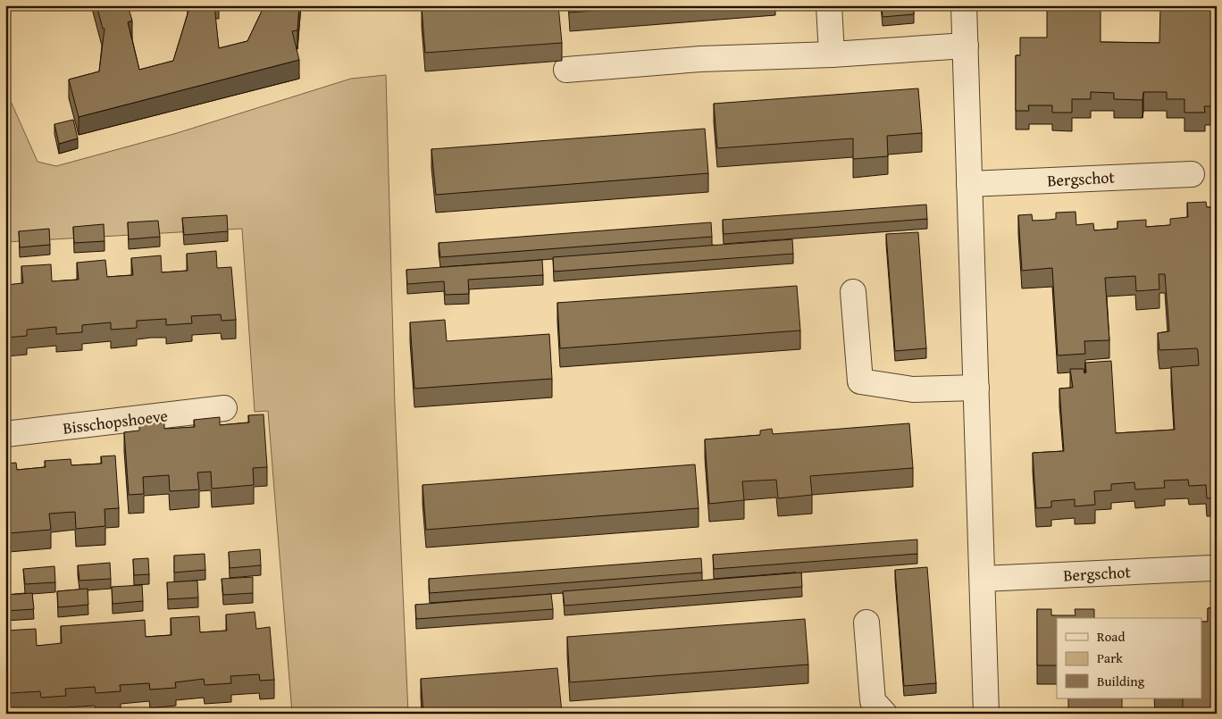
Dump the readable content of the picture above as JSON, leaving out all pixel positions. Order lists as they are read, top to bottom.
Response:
{
  "streets": {
    "street": ["Bergschot", "Bisschopshoeve"]
  },
  "legend": ["Road", "Park", "Building"]
}
